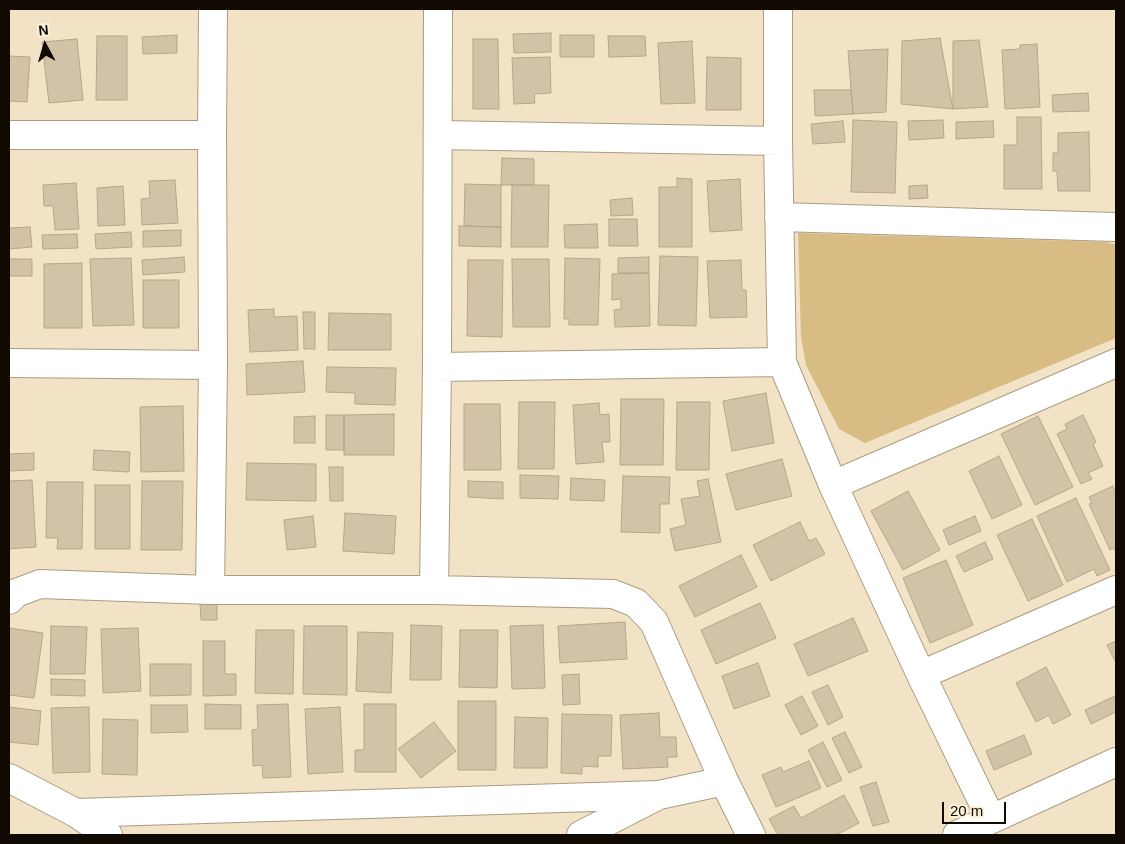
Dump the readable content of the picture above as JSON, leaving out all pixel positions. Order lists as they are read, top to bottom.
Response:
{
  "scale_bar": "20 m",
  "north": "top"
}
